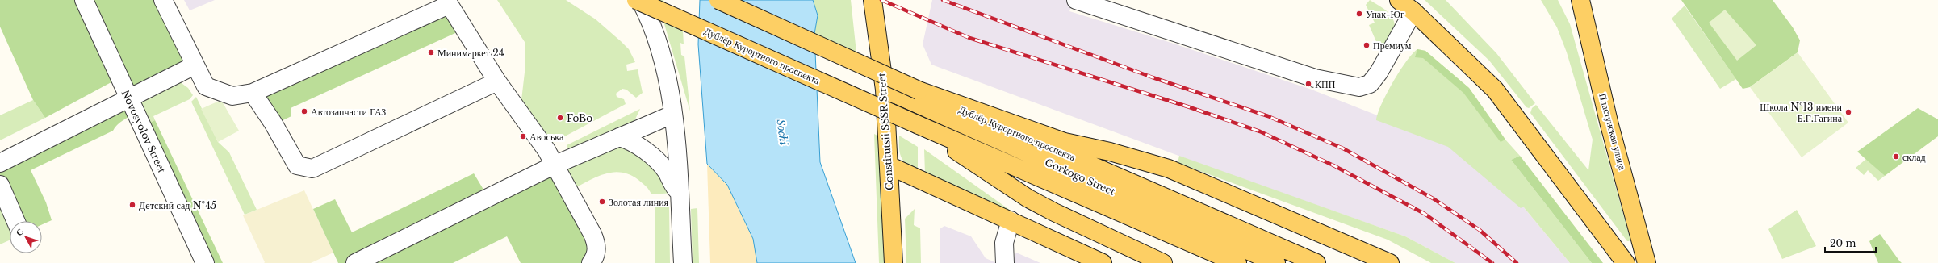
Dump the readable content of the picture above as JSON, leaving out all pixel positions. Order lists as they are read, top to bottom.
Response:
{
  "streets": {
    "main road": [
      "Дублёр Курортного проспекта",
      "Constitutsii SSSR Street",
      "Пластунская улица",
      "Gorkogo Street"
    ],
    "street": ["Novosyolov Street"]
  },
  "crossings": [
    ["Constitutsii SSSR Street", "Gorkogo Street"]
  ],
  "water": ["Sochi"],
  "places": [
    "Упак-Юг",
    "Премиум",
    "Минимаркет 24",
    "КПП",
    "Автозапчасти ГАЗ",
    "Школа №13 имени Б.Г.Гагина",
    "FoBo",
    "Авоська",
    "склад",
    "Золотая линия",
    "Детский сад №45"
  ],
  "scale_bar": "20 m",
  "north": "top left"
}
